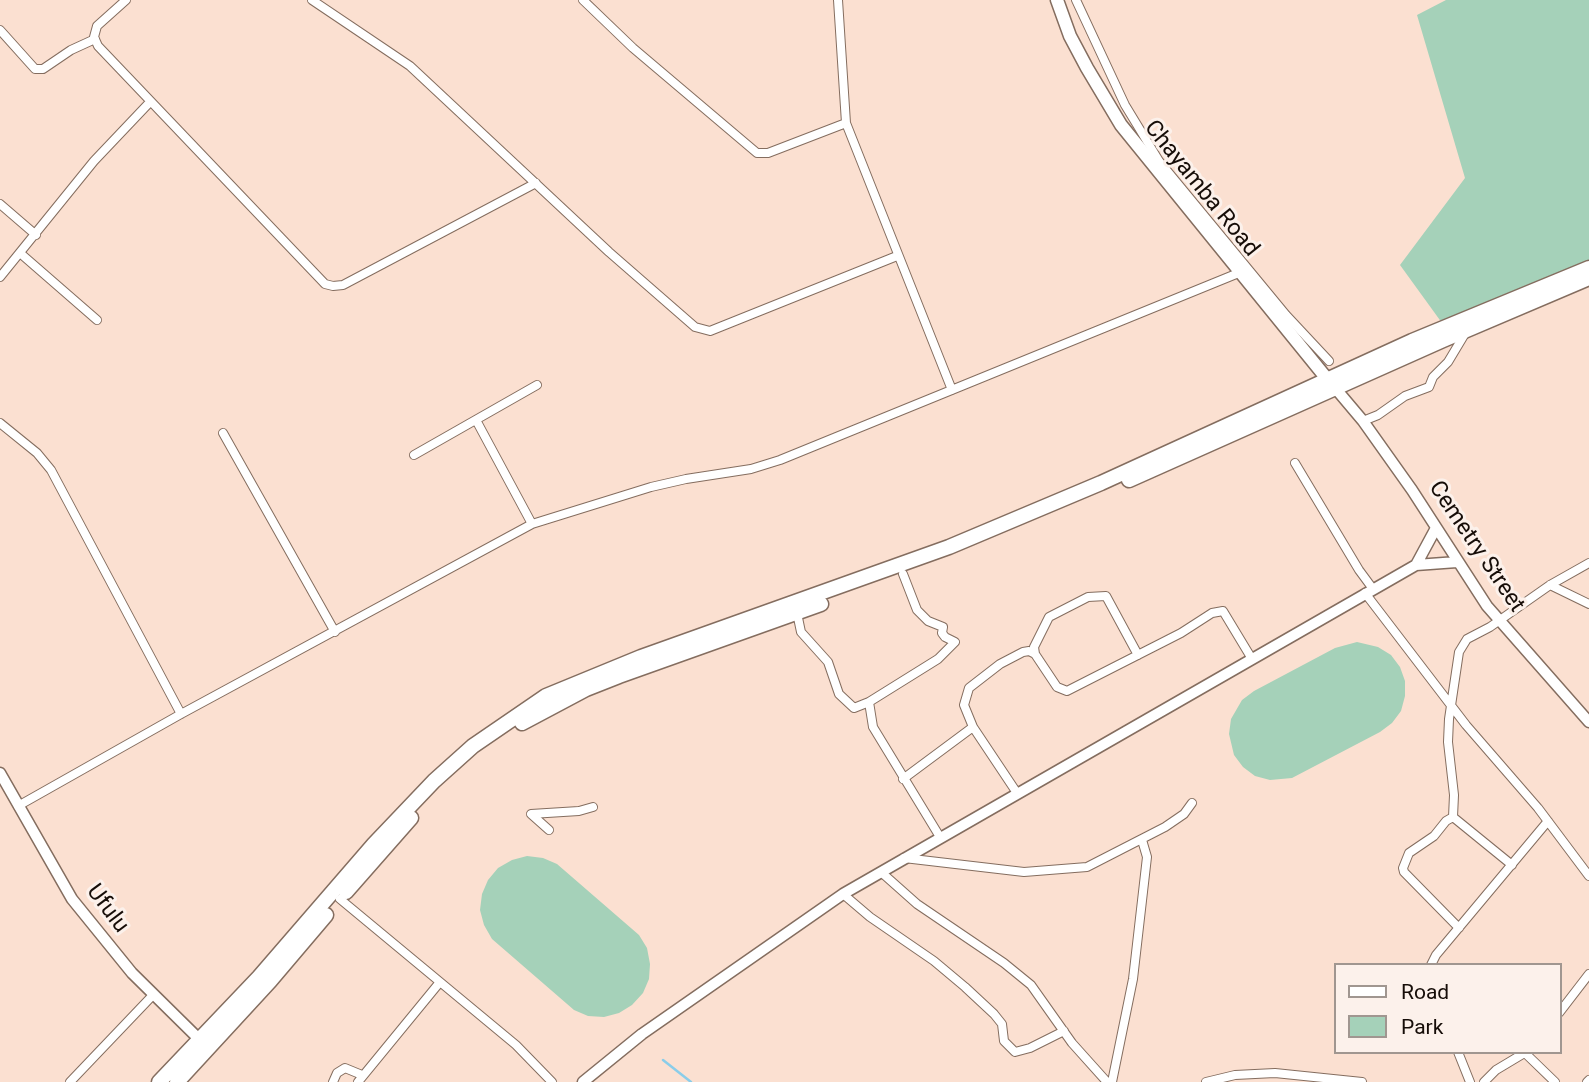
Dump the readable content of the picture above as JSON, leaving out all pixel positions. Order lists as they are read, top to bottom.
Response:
{
  "streets": {
    "main road": ["Chayamba Road"],
    "street": ["Cemetry Street", "Ufulu"]
  },
  "crossings": [
    ["Chayamba Road", "Cemetry Street"]
  ],
  "legend": ["Road", "Park"]
}
